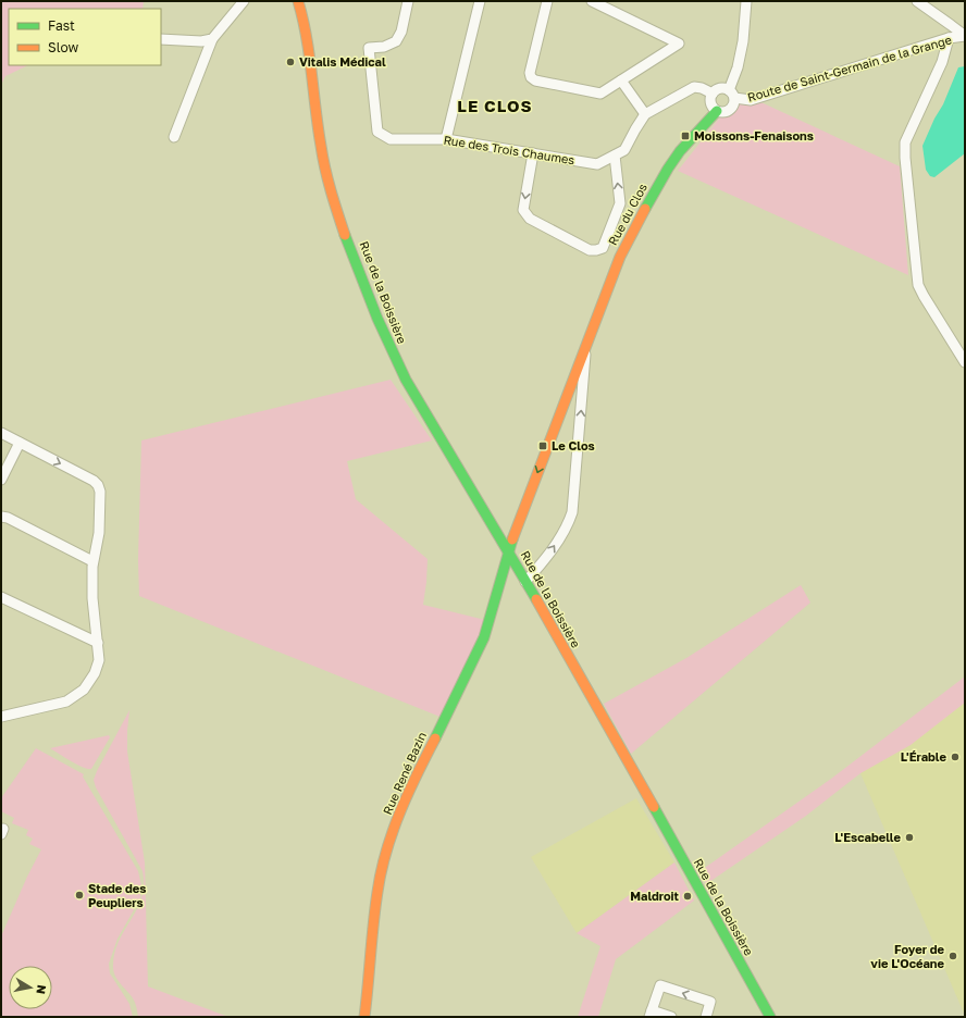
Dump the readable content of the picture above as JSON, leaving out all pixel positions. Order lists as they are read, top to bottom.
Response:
{
  "streets": {
    "main road": ["Rue du Clos", "Rue de la Boissière", "Rue René Bazin"],
    "street": ["Route de Saint-Germain de la Grange", "Rue des Trois Chaumes"]
  },
  "crossings": [
    ["Route de Saint-Germain de la Grange", "Rue du Clos"],
    ["Rue du Clos", "Rue de la Boissière"],
    ["Rue du Clos", "Rue René Bazin"],
    ["Rue de la Boissière", "Rue René Bazin"]
  ],
  "districts": ["LE CLOS"],
  "places": {
    "other": [
      "Vitalis Médical",
      "L'Érable",
      "L'Escabelle",
      "Stade des Peupliers",
      "Maldroit",
      "Foyer de vie L'Océane"
    ],
    "transit": ["Moissons-Fenaisons", "Le Clos"]
  },
  "legend": ["Fast", "Slow"],
  "north": "right"
}
